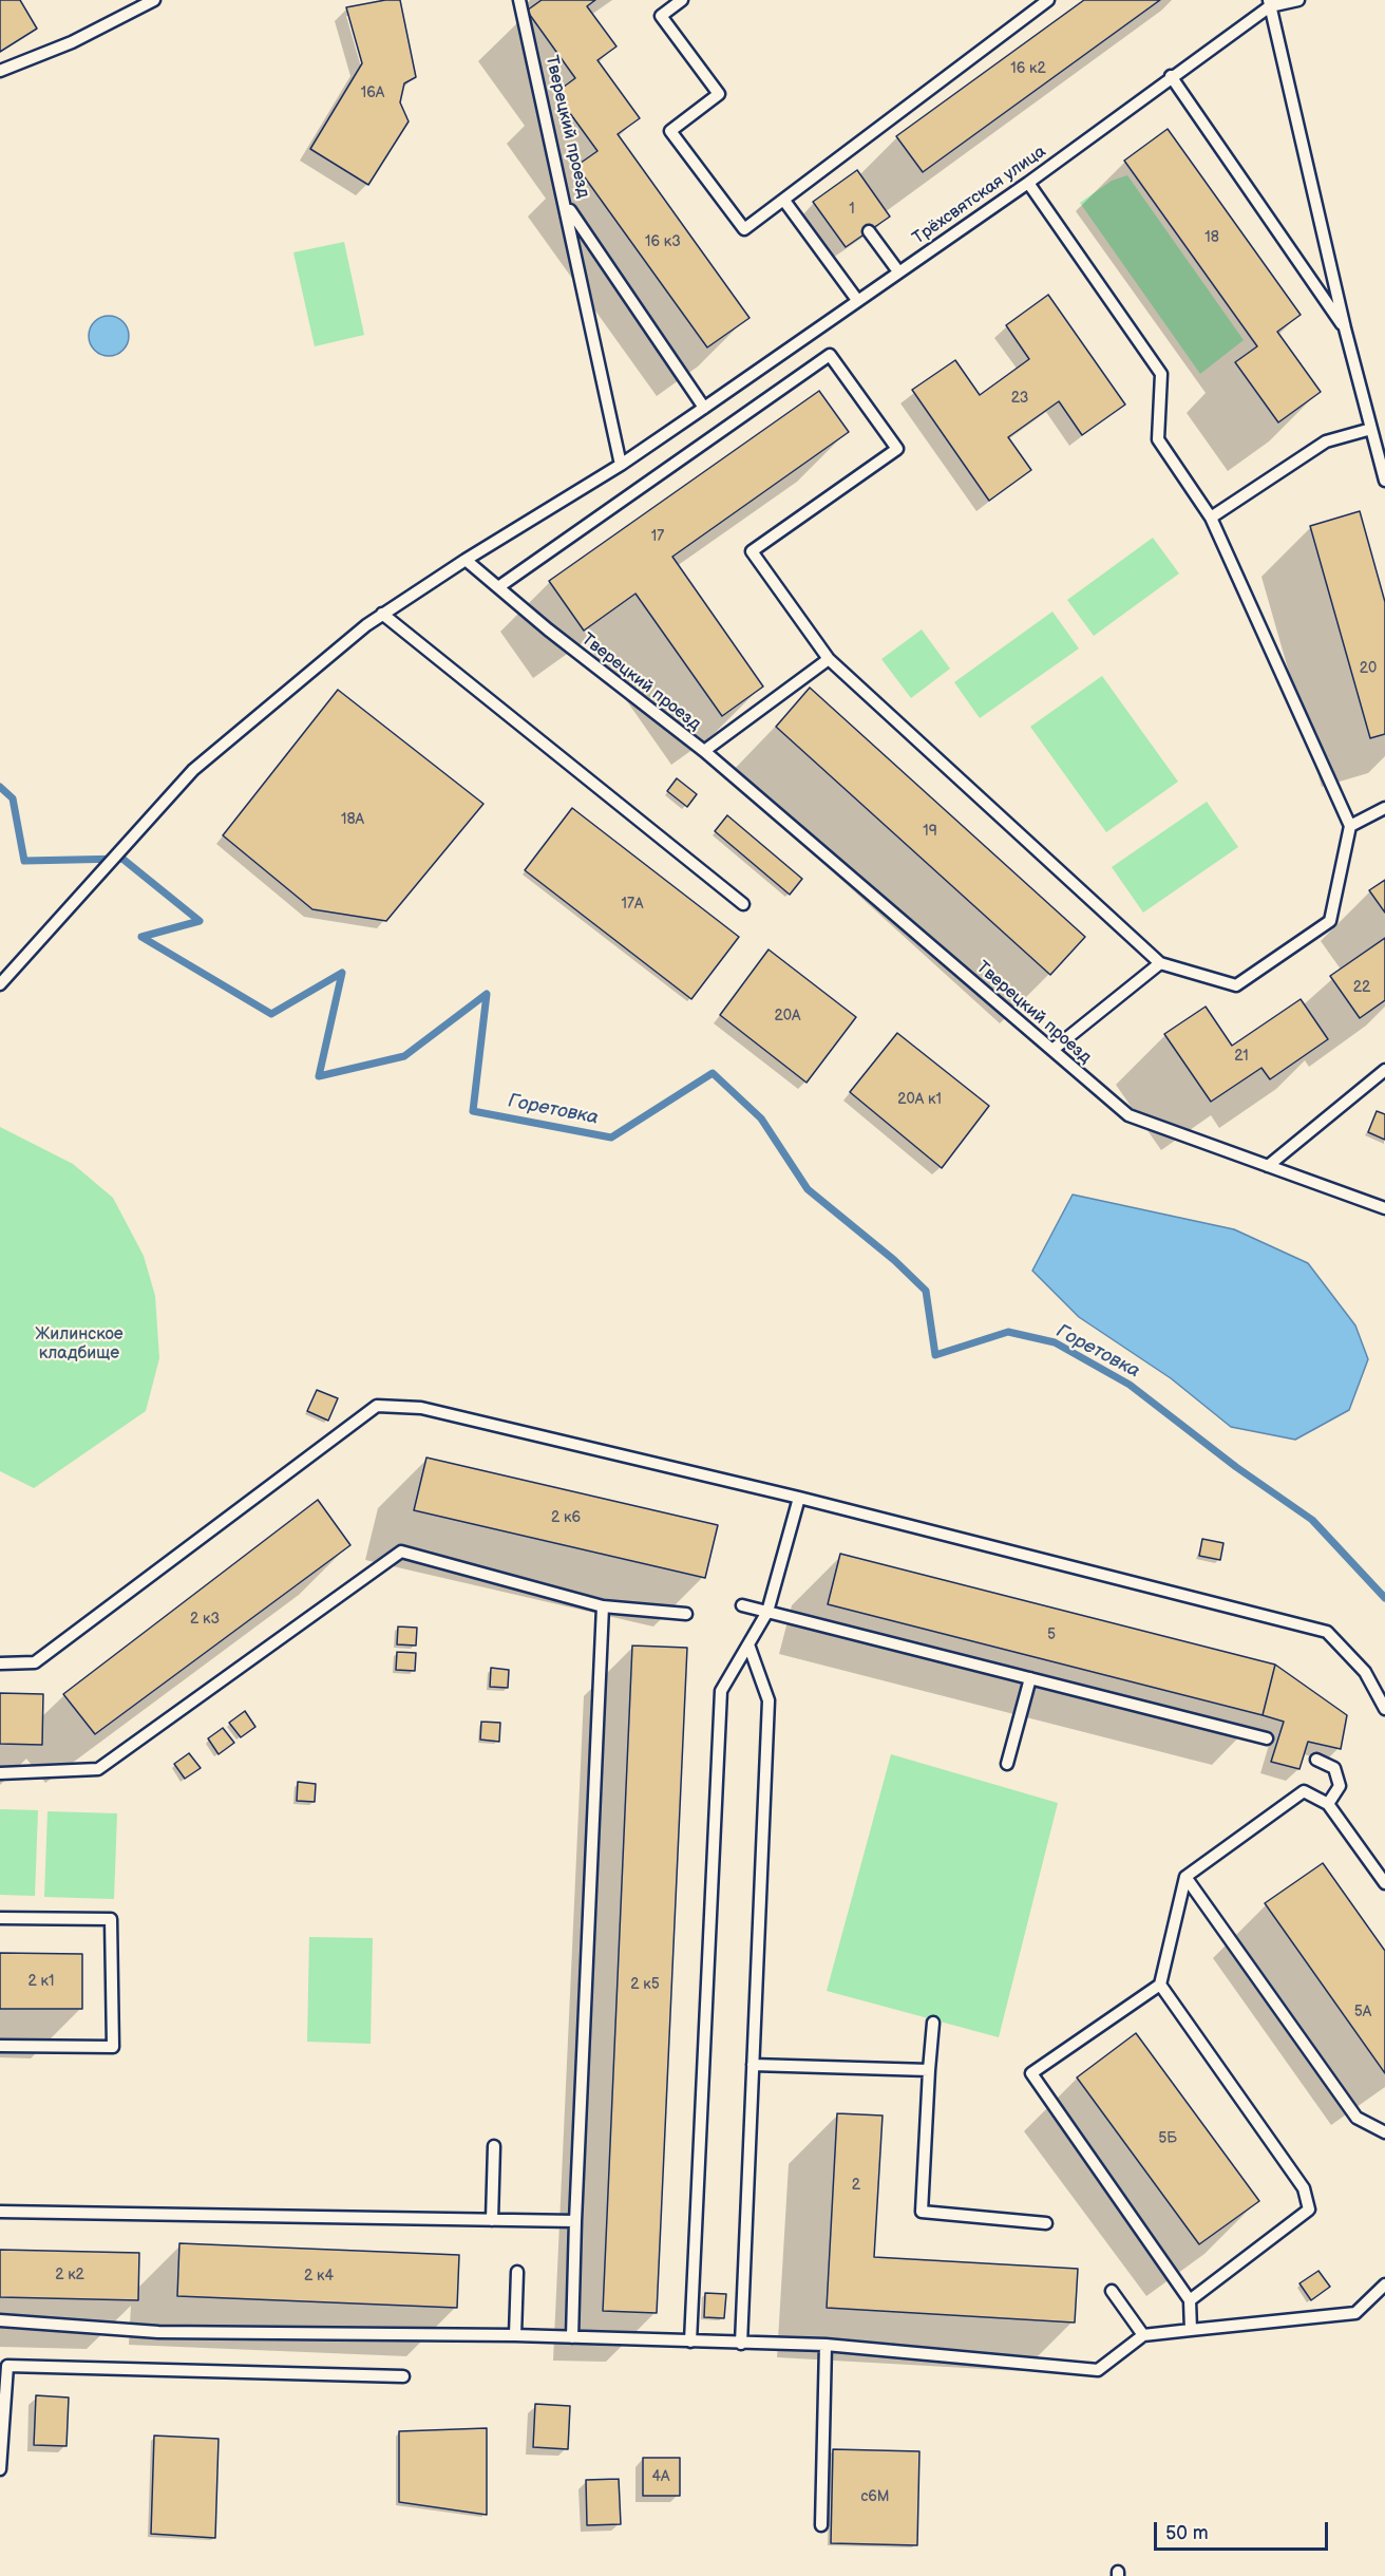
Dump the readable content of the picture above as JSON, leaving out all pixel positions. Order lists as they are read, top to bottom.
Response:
{
  "streets": {
    "lane": ["Тверецкий проезд", "Трёхсвятская улица"]
  },
  "crossings": [
    ["Тверецкий проезд", "Трёхсвятская улица"]
  ],
  "water": ["Горетовка"],
  "parks": ["Жилинское кладбище"],
  "house_numbers": [
    "16 к2",
    "16А",
    "1",
    "18",
    "16 к3",
    "23",
    "17",
    "20",
    "18А",
    "19",
    "17А",
    "22",
    "20А",
    "21",
    "20А к1",
    "2 к6",
    "2 к3",
    "5",
    "2 к1",
    "2 к5",
    "5А",
    "5Б",
    "2",
    "2 к2",
    "2 к4",
    "4А",
    "с6М"
  ],
  "scale_bar": "50 m"
}
